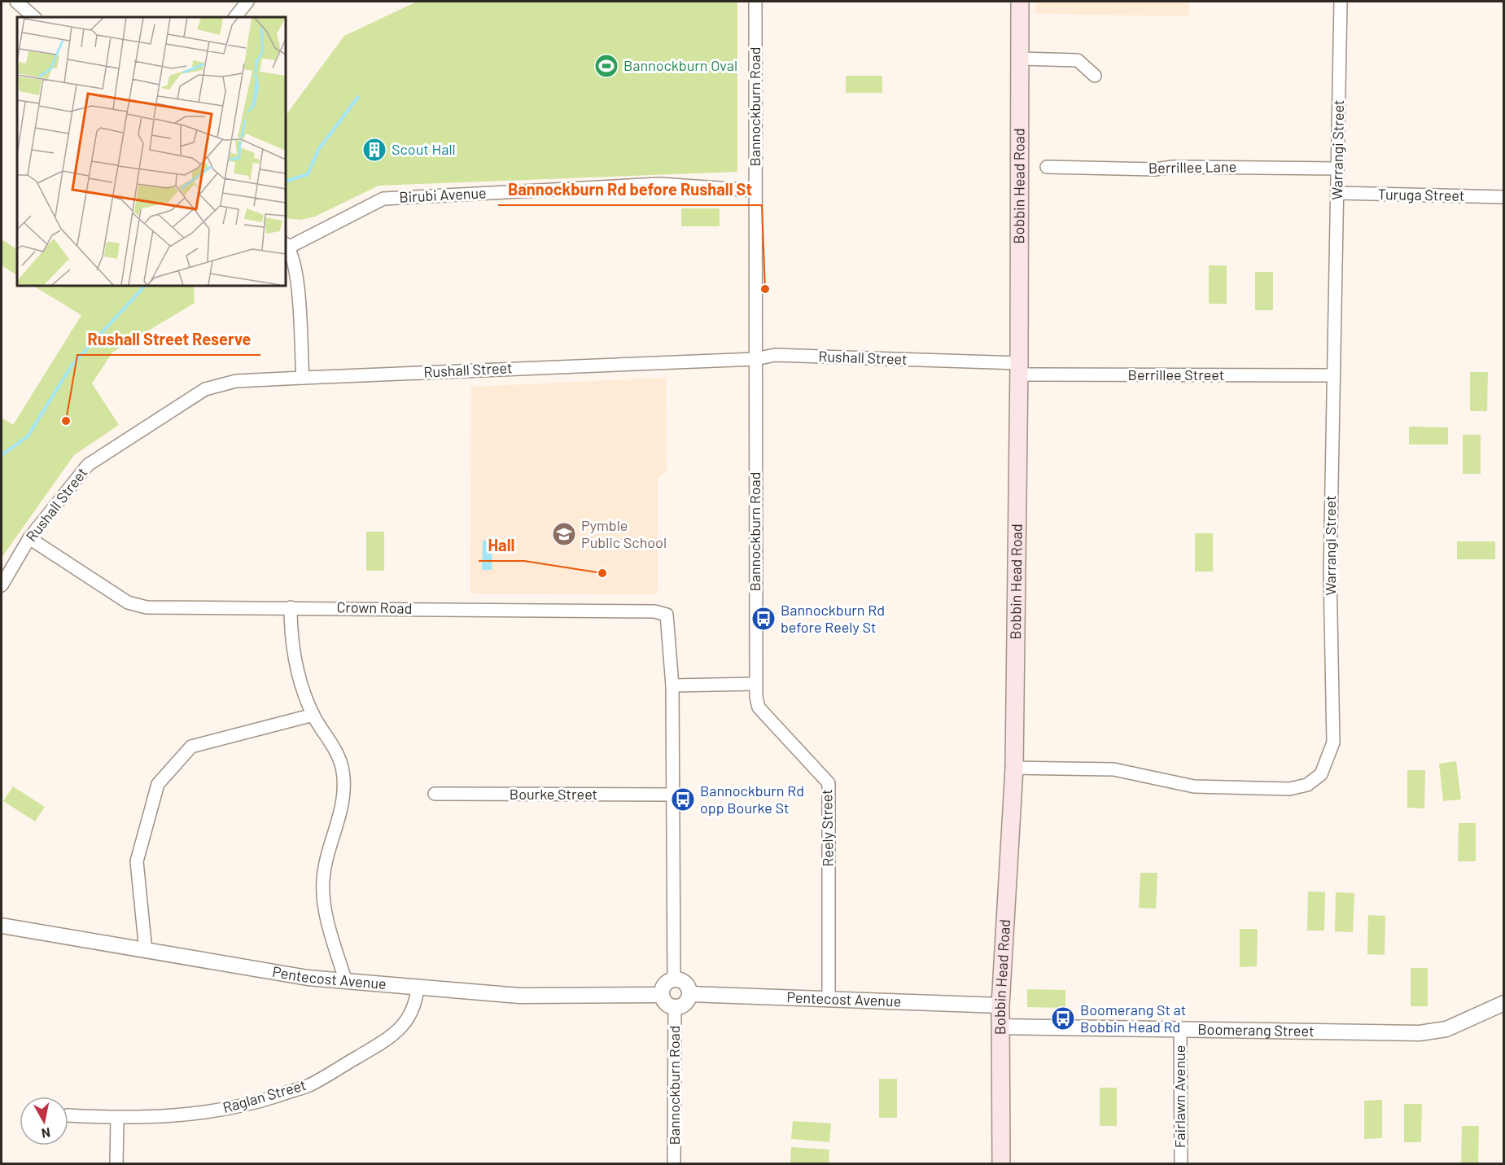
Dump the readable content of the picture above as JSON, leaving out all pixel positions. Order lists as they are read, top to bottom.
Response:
{
  "streets": {
    "main road": ["Bobbin Head Road"],
    "street": [
      "Bannockburn Road",
      "Warrangi Street",
      "Berrillee Lane",
      "Birubi Avenue",
      "Turuga Street",
      "Rushall Street",
      "Berrillee Street",
      "Crown Road",
      "Bourke Street",
      "Reely Street",
      "Pentecost Avenue",
      "Boomerang Street",
      "Raglan Street",
      "Fairlawn Avenue"
    ]
  },
  "crossings": [
    ["Bannockburn Road", "Birubi Avenue"],
    ["Bannockburn Road", "Rushall Street"],
    ["Bannockburn Road", "Reely Street"],
    ["Bannockburn Road", "Pentecost Avenue"],
    ["Warrangi Street", "Berrillee Lane"],
    ["Warrangi Street", "Bobbin Head Road"],
    ["Warrangi Street", "Turuga Street"],
    ["Warrangi Street", "Berrillee Street"],
    ["Bobbin Head Road", "Rushall Street"],
    ["Bobbin Head Road", "Berrillee Street"],
    ["Bobbin Head Road", "Pentecost Avenue"],
    ["Bobbin Head Road", "Boomerang Street"],
    ["Rushall Street", "Berrillee Street"],
    ["Rushall Street", "Crown Road"],
    ["Reely Street", "Pentecost Avenue"],
    ["Pentecost Avenue", "Raglan Street"],
    ["Boomerang Street", "Fairlawn Avenue"]
  ],
  "places": {
    "sports": ["Bannockburn Oval"],
    "building": ["Scout Hall"],
    "other": ["Bannockburn Rd before Rushall St", "Rushall Street Reserve", "Hall"],
    "school or university": ["Pymble Public School"],
    "bus stop": ["Bannockburn Rd before Reely St", "Bannockburn Rd opp Bourke St", "Boomerang St at Bobbin Head Rd"]
  },
  "north": "bottom"
}
